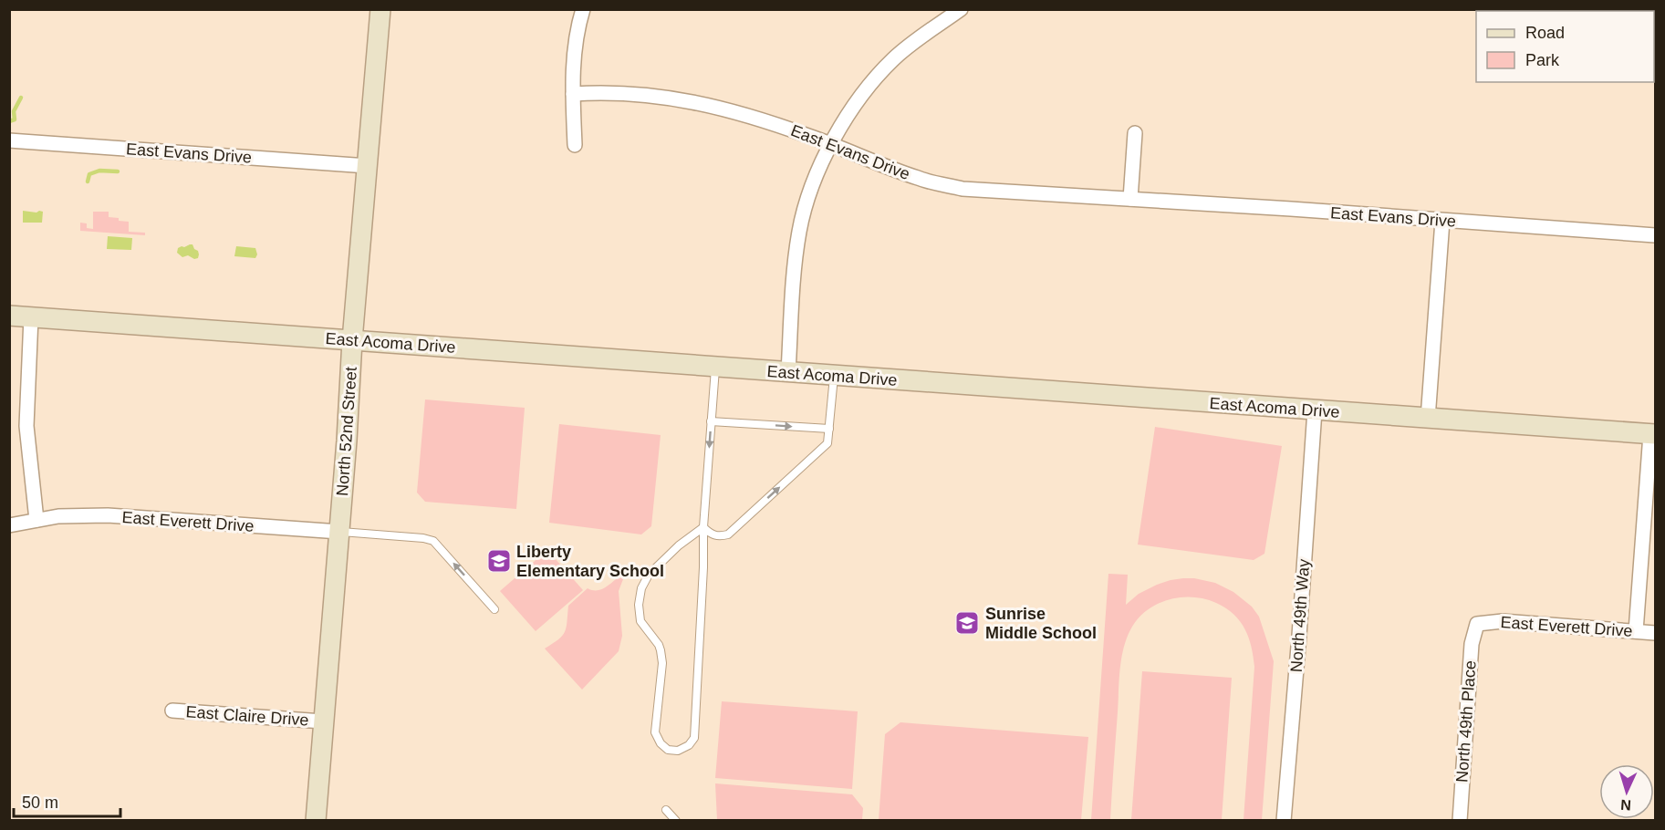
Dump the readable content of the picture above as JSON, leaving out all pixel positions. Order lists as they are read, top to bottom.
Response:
{
  "streets": {
    "street": [
      "East Evans Drive",
      "East Acoma Drive",
      "North 52nd Street",
      "East Everett Drive",
      "North 49th Way",
      "East Claire Drive",
      "North 49th Place"
    ]
  },
  "crossings": [
    ["East Evans Drive", "North 52nd Street"],
    ["East Acoma Drive", "North 52nd Street"],
    ["East Acoma Drive", "North 49th Way"],
    ["North 52nd Street", "East Everett Drive"],
    ["North 52nd Street", "East Claire Drive"],
    ["East Everett Drive", "North 49th Place"]
  ],
  "places": {
    "school or university": ["Liberty Elementary School", "Sunrise Middle School"]
  },
  "legend": ["Road", "Park"],
  "scale_bar": "50 m",
  "north": "bottom"
}
